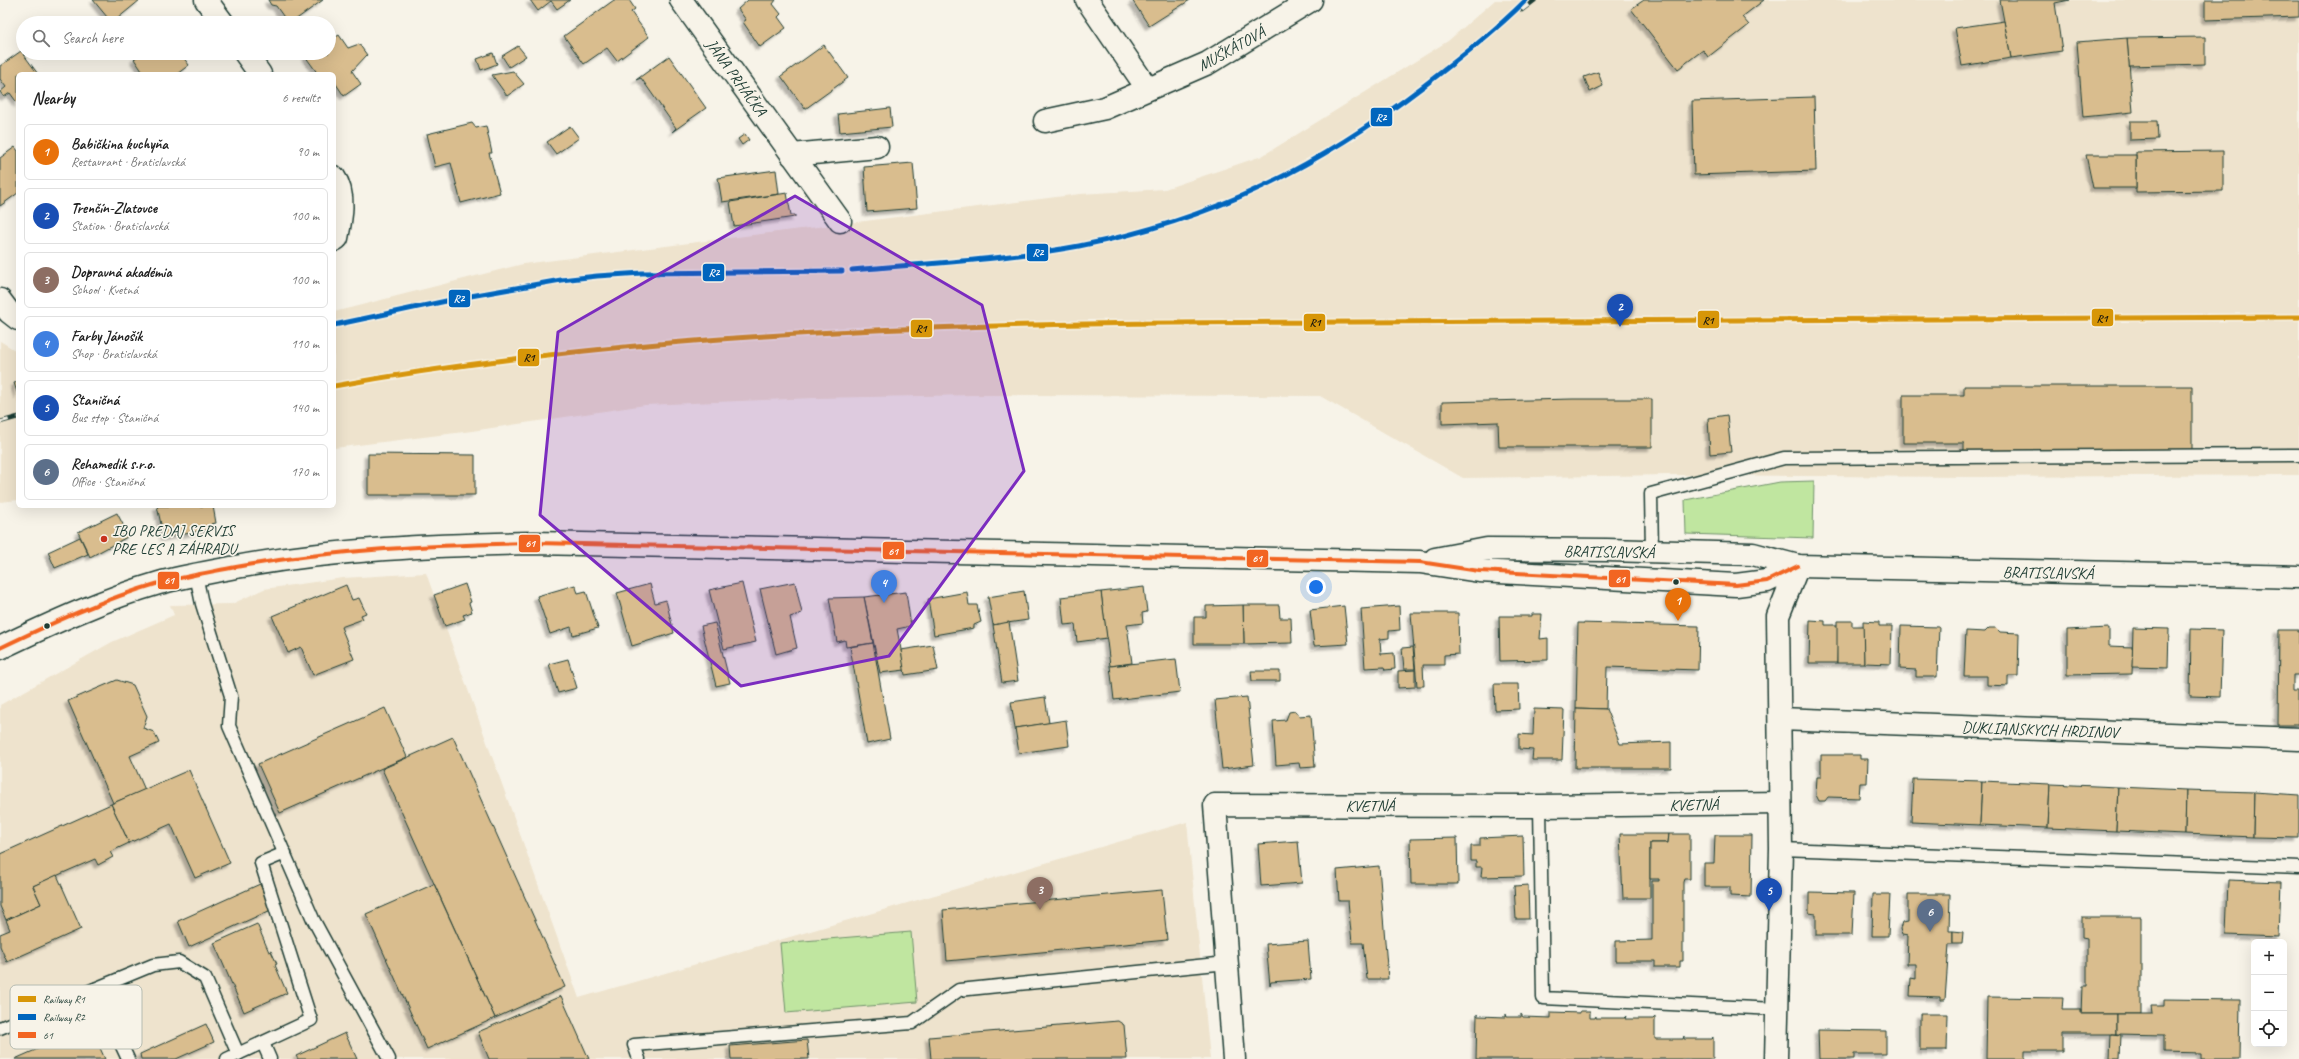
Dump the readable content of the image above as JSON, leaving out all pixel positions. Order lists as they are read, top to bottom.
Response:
{
  "streets": {
    "street": [
      "MUŠKÁTOVÁ",
      "JÁNA PRHÁČKA",
      "BRATISLAVSKÁ",
      "DUKLIANSKYCH HRDINOV",
      "KVETNÁ"
    ]
  },
  "places": ["IBO PREDAJ SERVIS PRE LES A ZÁHRADU"],
  "lines": ["rail line R2", "rail line R1", "transit line 61"],
  "legend": ["Railway R1", "Railway R2", "61"],
  "page": {
    "search": "Search here",
    "heading": ["Nearby", "6 results"],
    "list": [
      {
        "mark": "1",
        "name": "Babičkina kuchyňa",
        "note": "Restaurant · Bratislavská",
        "value": "90 m"
      },
      {
        "mark": "2",
        "name": "Trenčín-Zlatovce",
        "note": "Station · Bratislavská",
        "value": "100 m"
      },
      {
        "mark": "3",
        "name": "Dopravná akadémia",
        "note": "School · Kvetná",
        "value": "100 m"
      },
      {
        "mark": "4",
        "name": "Farby Jánošík",
        "note": "Shop · Bratislavská",
        "value": "110 m"
      },
      {
        "mark": "5",
        "name": "Staničná",
        "note": "Bus stop · Staničná",
        "value": "140 m"
      },
      {
        "mark": "6",
        "name": "Rehamedik s.r.o.",
        "note": "Office · Staničná",
        "value": "170 m"
      }
    ],
    "pins": [
      "2",
      "4",
      "1",
      "3",
      "5",
      "6"
    ],
    "map_buttons": ["+", "−"]
  }
}
